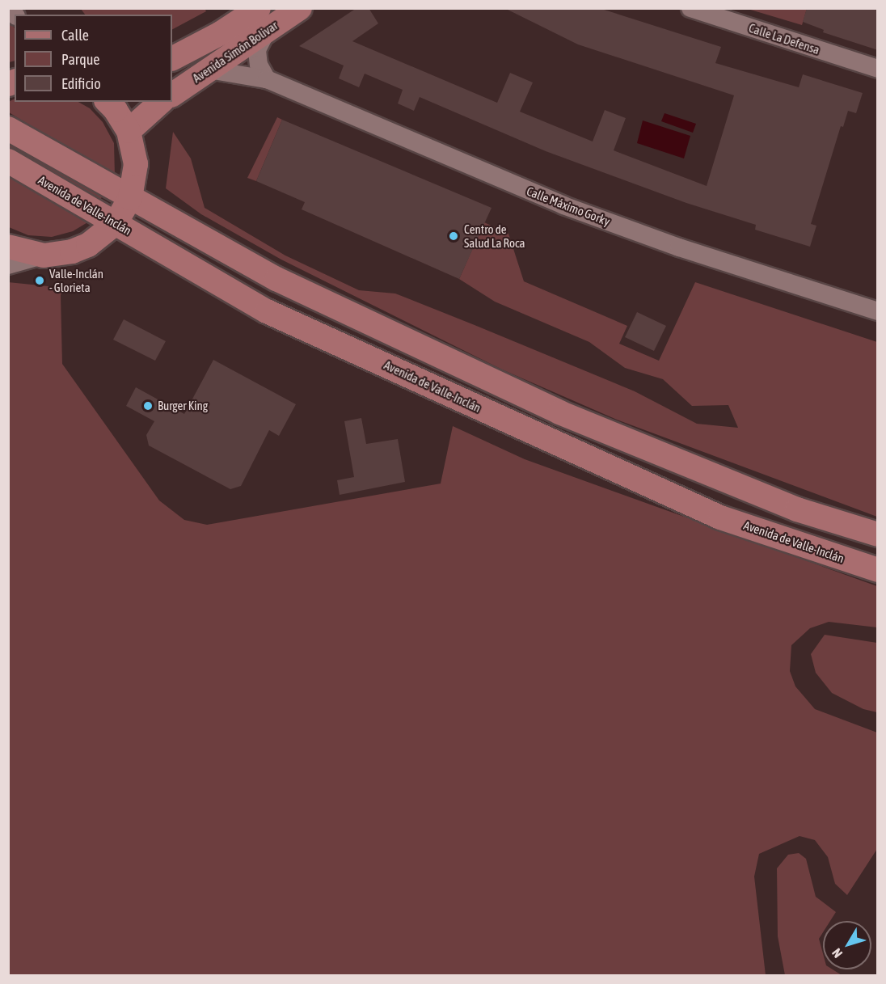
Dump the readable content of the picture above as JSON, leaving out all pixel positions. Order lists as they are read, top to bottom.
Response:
{
  "streets": {
    "main road": ["Avenida Simón Bolivar", "Avenida de Valle-Inclán"],
    "street": ["Calle La Defensa", "Calle Máximo Gorky"]
  },
  "crossings": [
    ["Avenida Simón Bolivar", "Calle Máximo Gorky"]
  ],
  "places": ["Centro de Salud La Roca", "Valle-Inclán - Glorieta", "Burger King"],
  "legend": ["Calle", "Parque", "Edificio"],
  "north": "bottom left"
}
